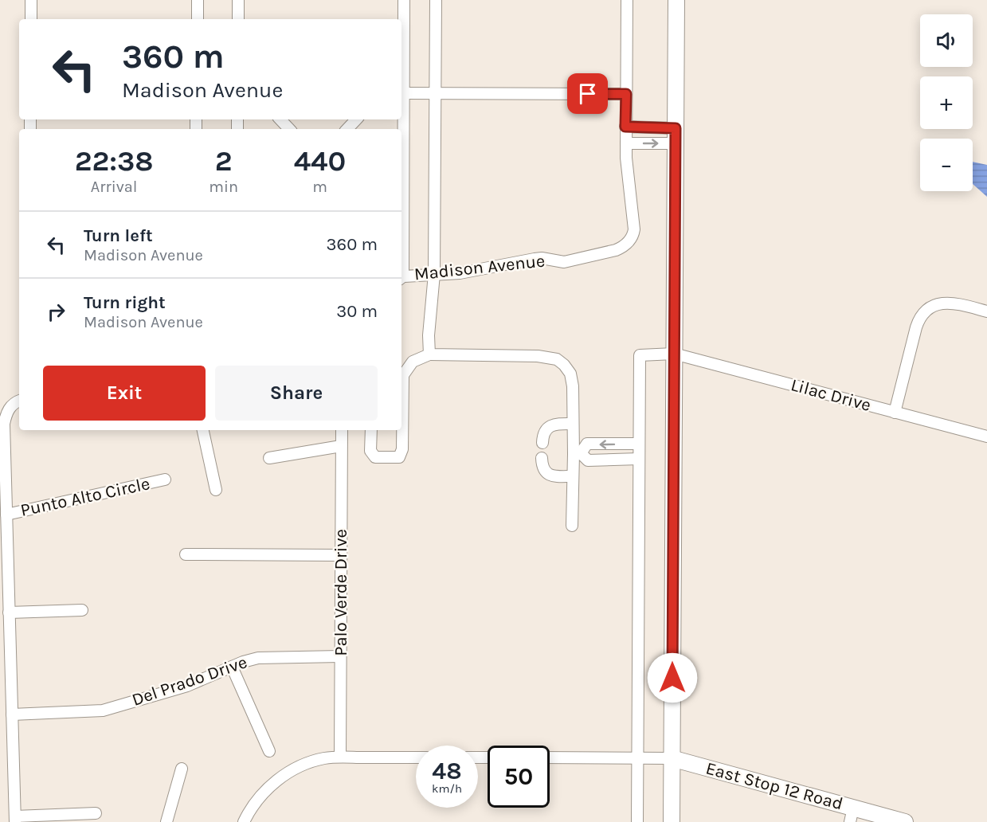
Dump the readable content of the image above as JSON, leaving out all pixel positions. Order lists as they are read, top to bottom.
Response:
{
  "streets": {
    "main road": ["East Stop 12 Road"],
    "street": [
      "Madison Avenue",
      "Lilac Drive",
      "Punto Alto Circle",
      "Palo Verde Drive",
      "Del Prado Drive"
    ]
  },
  "crossings": [
    ["Palo Verde Drive", "Del Prado Drive"]
  ],
  "page": {
    "map_buttons": ["+", "−"],
    "turn": ["360 m", "Madison Avenue"],
    "eta": [
      "22:38",
      "Arrival",
      "2",
      "min",
      "440",
      "m"
    ],
    "list": [
      {
        "name": "Turn left",
        "note": "Madison Avenue",
        "value": "360 m"
      },
      {
        "name": "Turn right",
        "note": "Madison Avenue",
        "value": "30 m"
      }
    ],
    "buttons": ["Exit", "Share"],
    "speed": "48 km/h",
    "limit": "50"
  }
}
